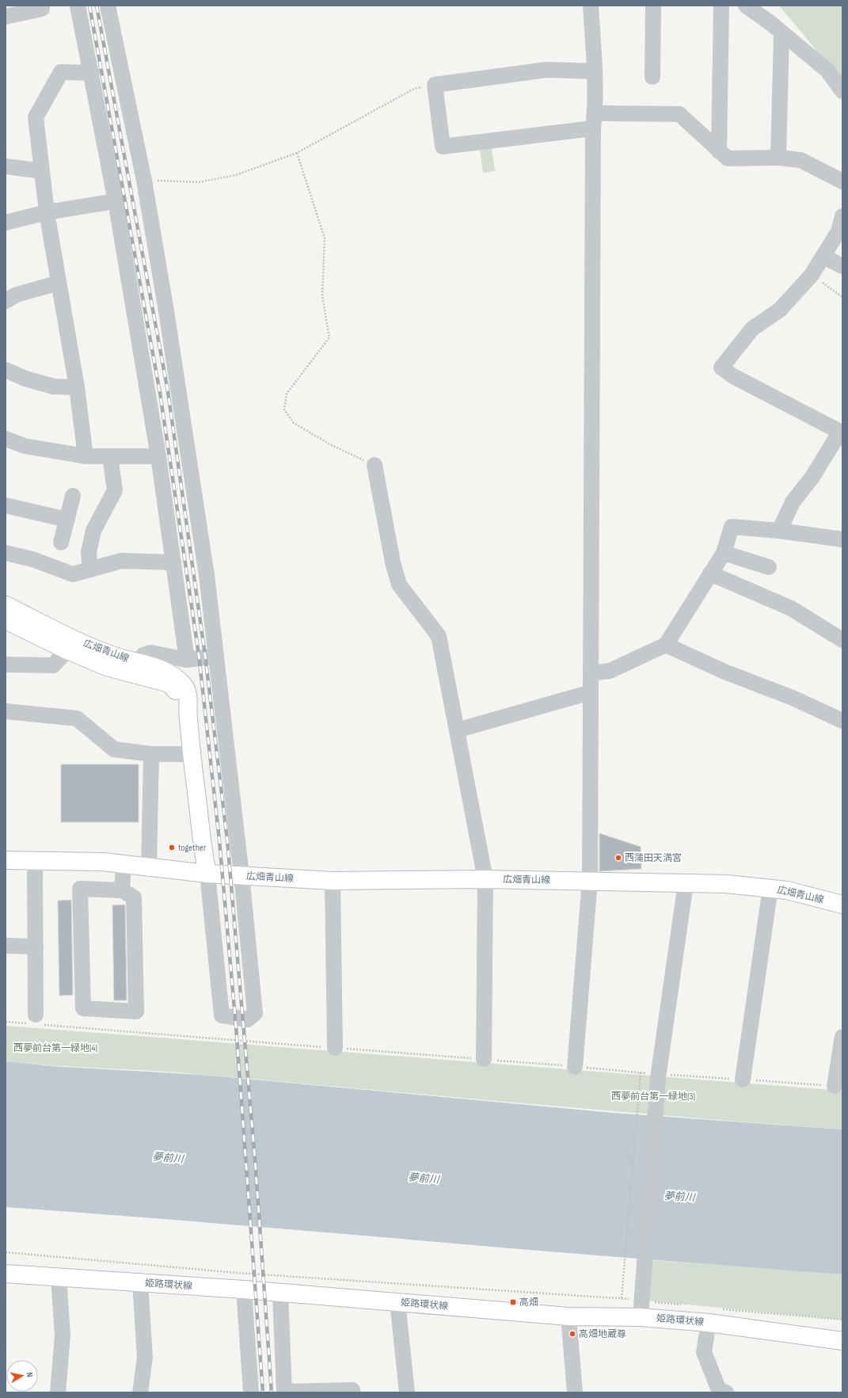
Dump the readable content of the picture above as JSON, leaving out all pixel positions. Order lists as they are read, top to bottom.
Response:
{
  "streets": {
    "main road": ["広畑青山線", "姫路環状線"]
  },
  "water": ["夢前川"],
  "parks": ["西夢前台第一緑地(4)", "西夢前台第一緑地(3)"],
  "places": {
    "other": ["together", "西蒲田天満宮", "高畑地蔵尊"],
    "transit": ["高畑"]
  },
  "north": "right"
}
